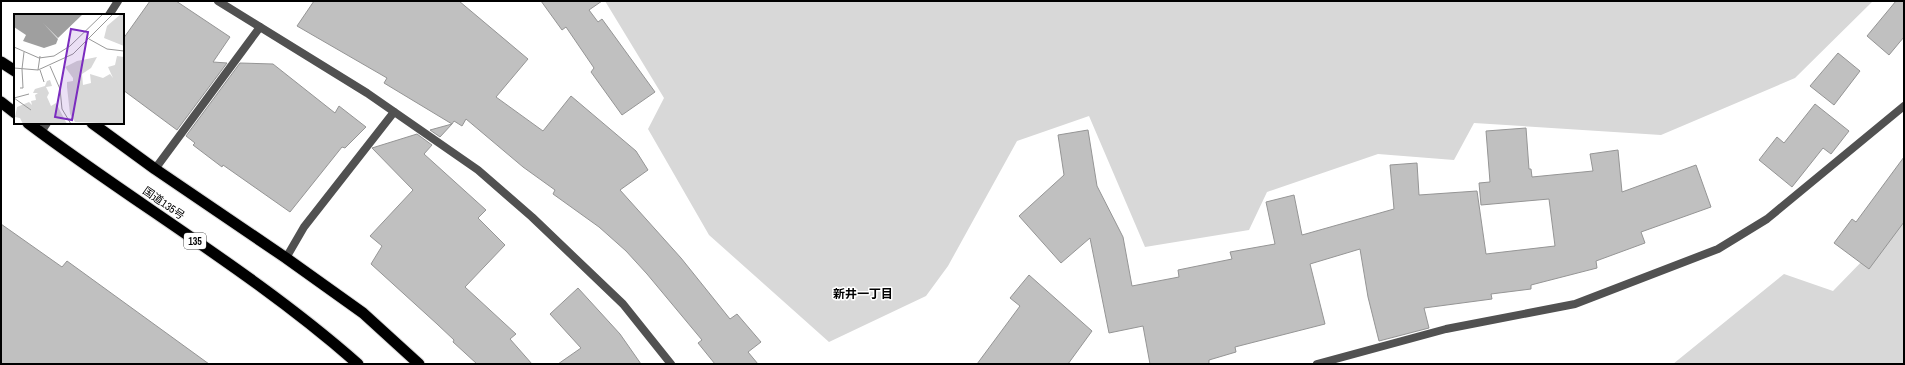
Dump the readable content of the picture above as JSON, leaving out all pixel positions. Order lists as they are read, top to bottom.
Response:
{
  "streets": {
    "highway": ["国道135号", "135"]
  },
  "districts": ["新井一丁目"]
}
